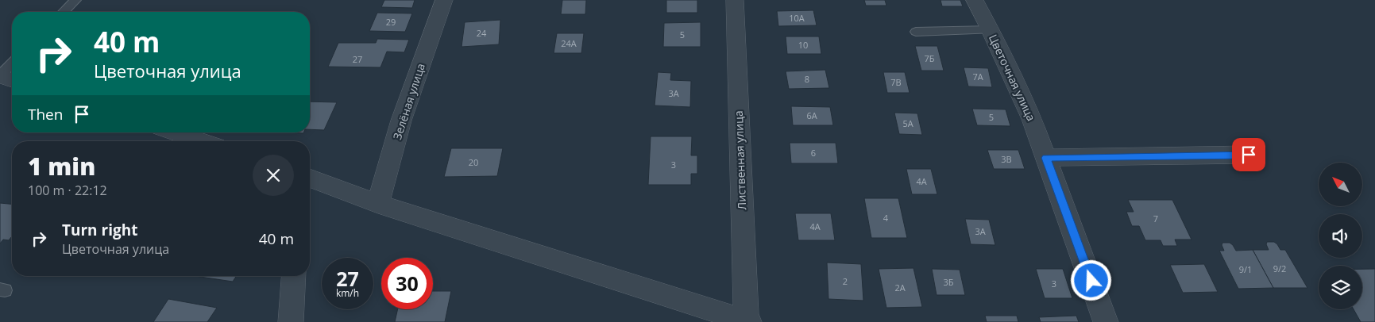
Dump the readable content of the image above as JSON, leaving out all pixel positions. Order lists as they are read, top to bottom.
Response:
{
  "streets": {
    "street": ["Цветочная улица", "Зелёная улица", "Лиственная улица"]
  },
  "house_numbers": [
    "10А",
    "29",
    "24",
    "5",
    "24А",
    "10",
    "7Б",
    "27",
    "7А",
    "8",
    "7В",
    "3А",
    "6А",
    "5",
    "5А",
    "6",
    "3В",
    "20",
    "3",
    "4А",
    "4",
    "7",
    "4А",
    "3А",
    "9/2",
    "9/1",
    "2",
    "3Б",
    "3",
    "2А"
  ],
  "north": "top left",
  "page": {
    "turn": ["40 m", "Цветочная улица"],
    "then": "Then",
    "heading": ["1 min", "100 m · 22:12"],
    "list": [
      {
        "name": "Turn right",
        "note": "Цветочная улица",
        "value": "40 m"
      }
    ],
    "speed": "27 km/h",
    "limit": "30"
  }
}
